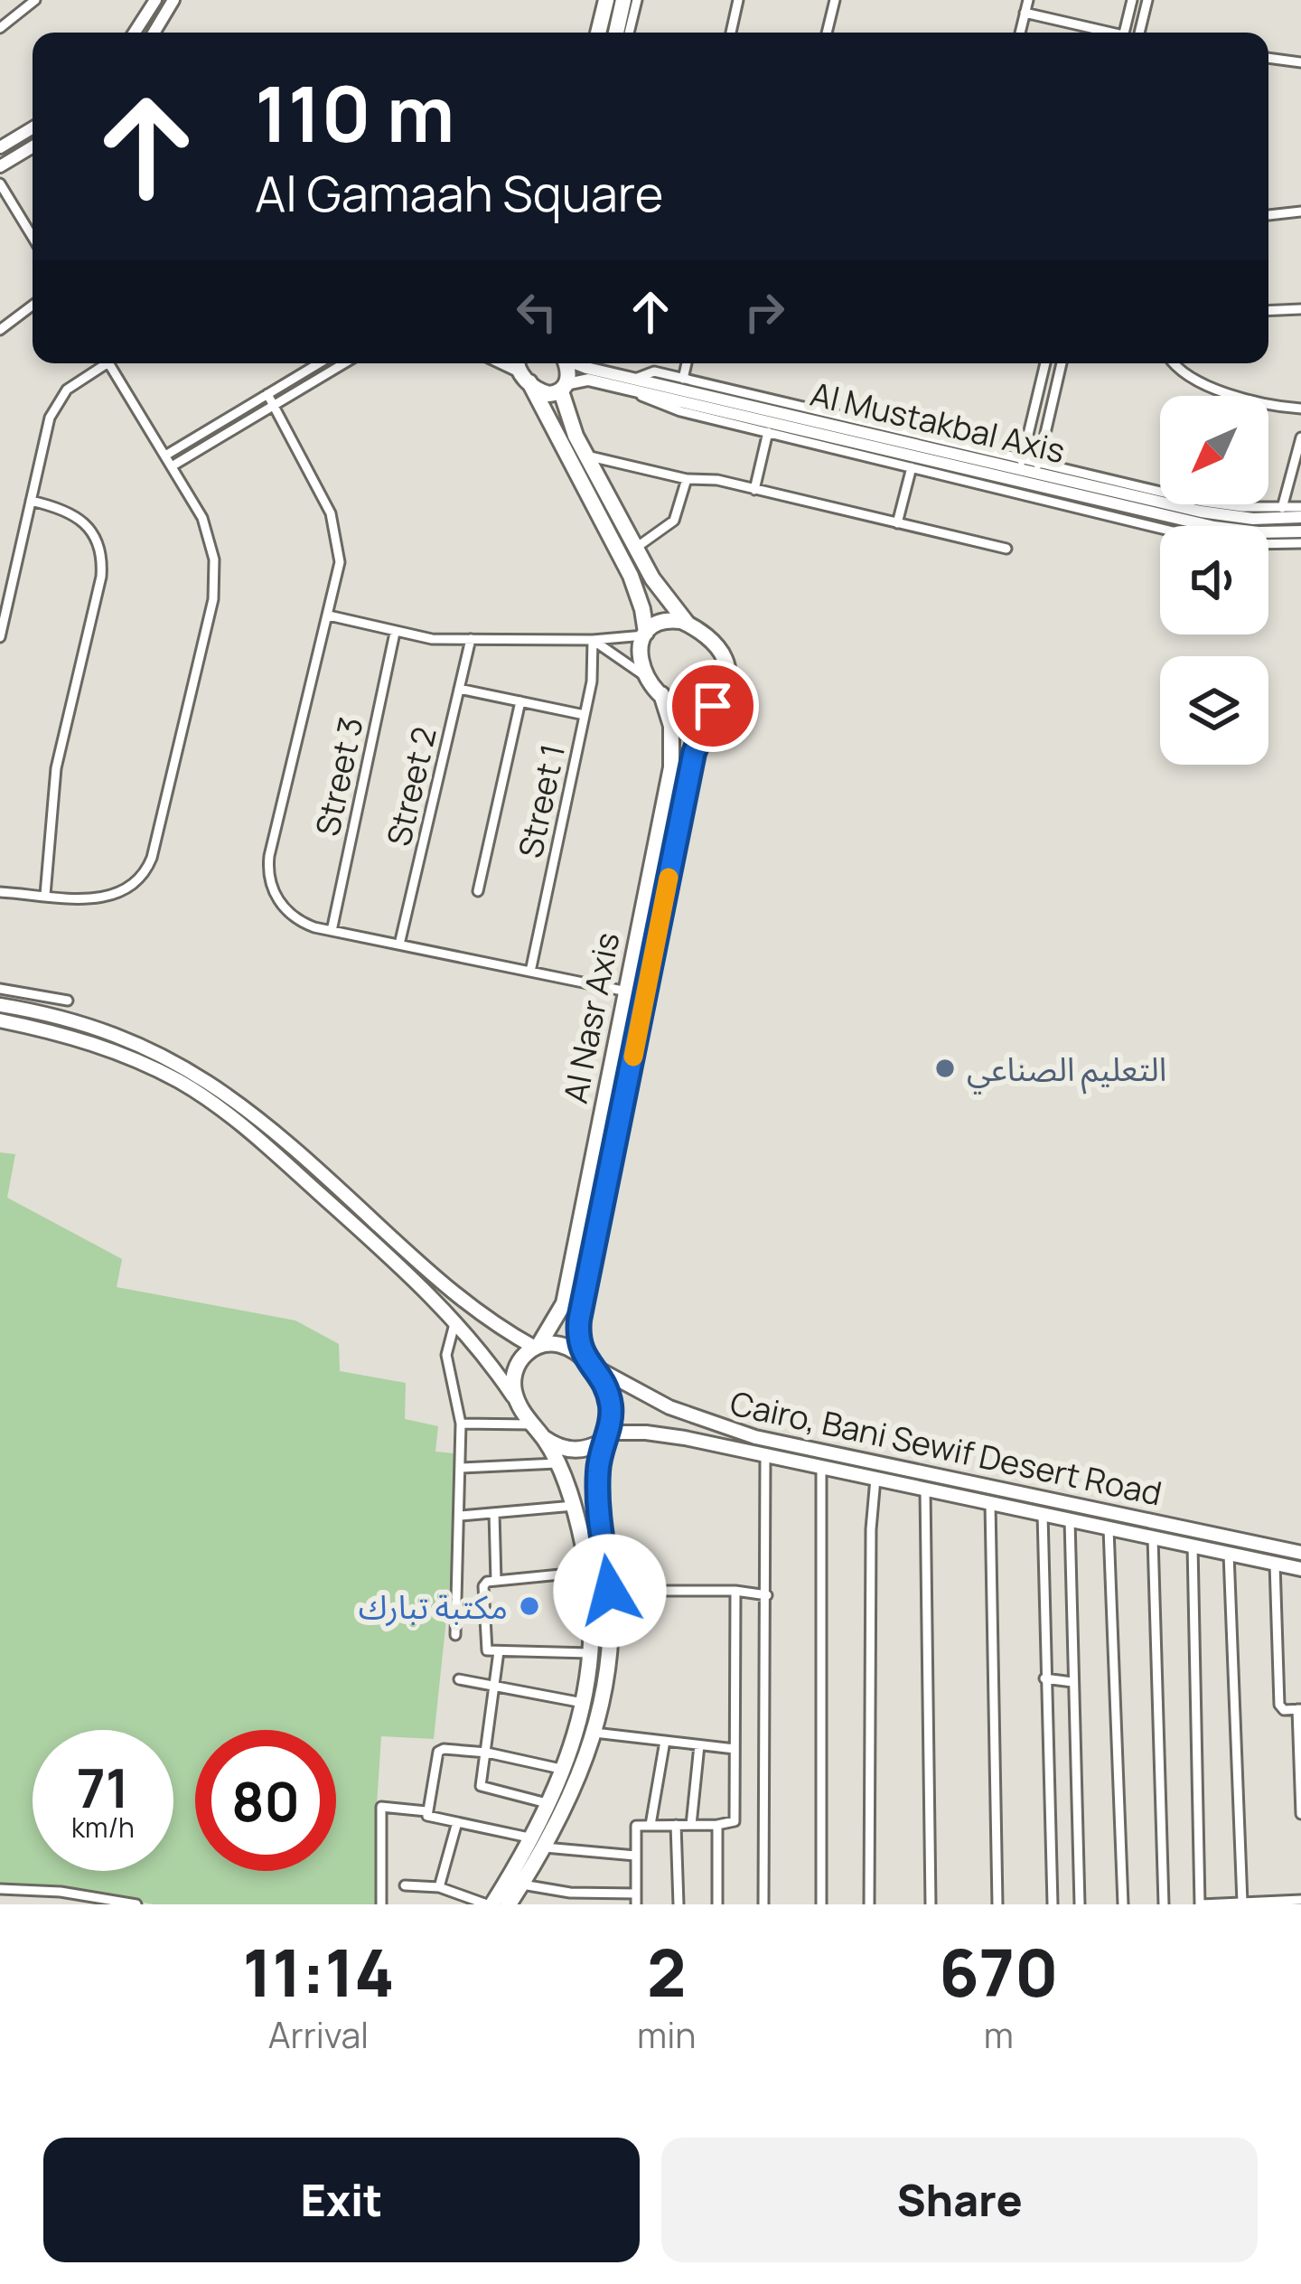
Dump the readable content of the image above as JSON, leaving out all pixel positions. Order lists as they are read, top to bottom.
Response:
{
  "streets": {
    "highway": ["Al Nasr Axis"],
    "main road": ["Cairo, Bani Sewif Desert Road"],
    "street": [
      "Al Mustakbal Axis",
      "Street 3",
      "Street 2",
      "Street 1"
    ]
  },
  "crossings": [
    ["Al Nasr Axis", "Cairo, Bani Sewif Desert Road"]
  ],
  "places": ["التعليم الصناعي", "مكتبة تبارك"],
  "north": "bottom left",
  "page": {
    "turn": ["110 m", "Al Gamaah Square"],
    "speed": "71 km/h",
    "limit": "80",
    "eta": [
      "11:14",
      "Arrival",
      "2",
      "min",
      "670",
      "m"
    ],
    "buttons": ["Exit", "Share"]
  }
}
